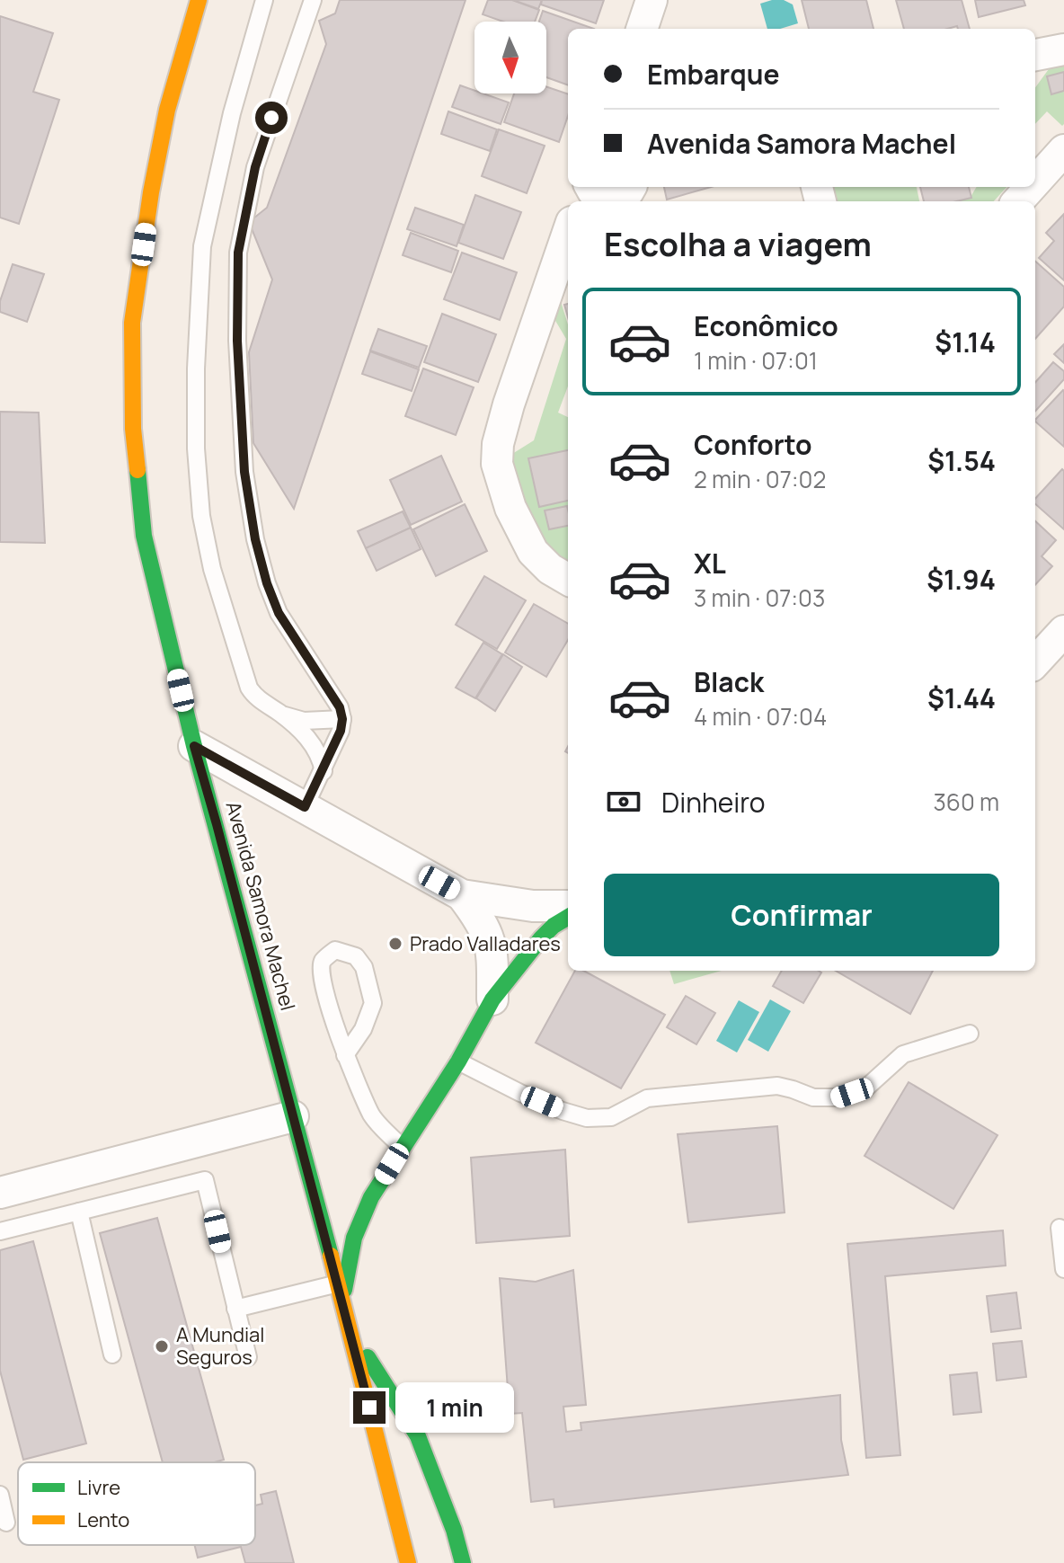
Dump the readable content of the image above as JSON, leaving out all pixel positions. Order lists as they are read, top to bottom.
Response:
{
  "streets": {
    "main road": ["Avenida Samora Machel"]
  },
  "places": ["Prado Valladares", "A Mundial Seguros"],
  "legend": ["Livre", "Lento"],
  "north": "bottom",
  "page": {
    "banner": ["Embarque", "Avenida Samora Machel"],
    "heading": "Escolha a viagem",
    "list": [
      {
        "name": "Econômico",
        "note": "1 min · 07:01",
        "value": "$1.14"
      },
      {
        "name": "Conforto",
        "note": "2 min · 07:02",
        "value": "$1.54"
      },
      {
        "name": "XL",
        "note": "3 min · 07:03",
        "value": "$1.94"
      },
      {
        "name": "Black",
        "note": "4 min · 07:04",
        "value": "$1.44"
      }
    ],
    "pay": ["Dinheiro", "360 m"],
    "buttons": "Confirmar",
    "bubble": "1 min"
  }
}
